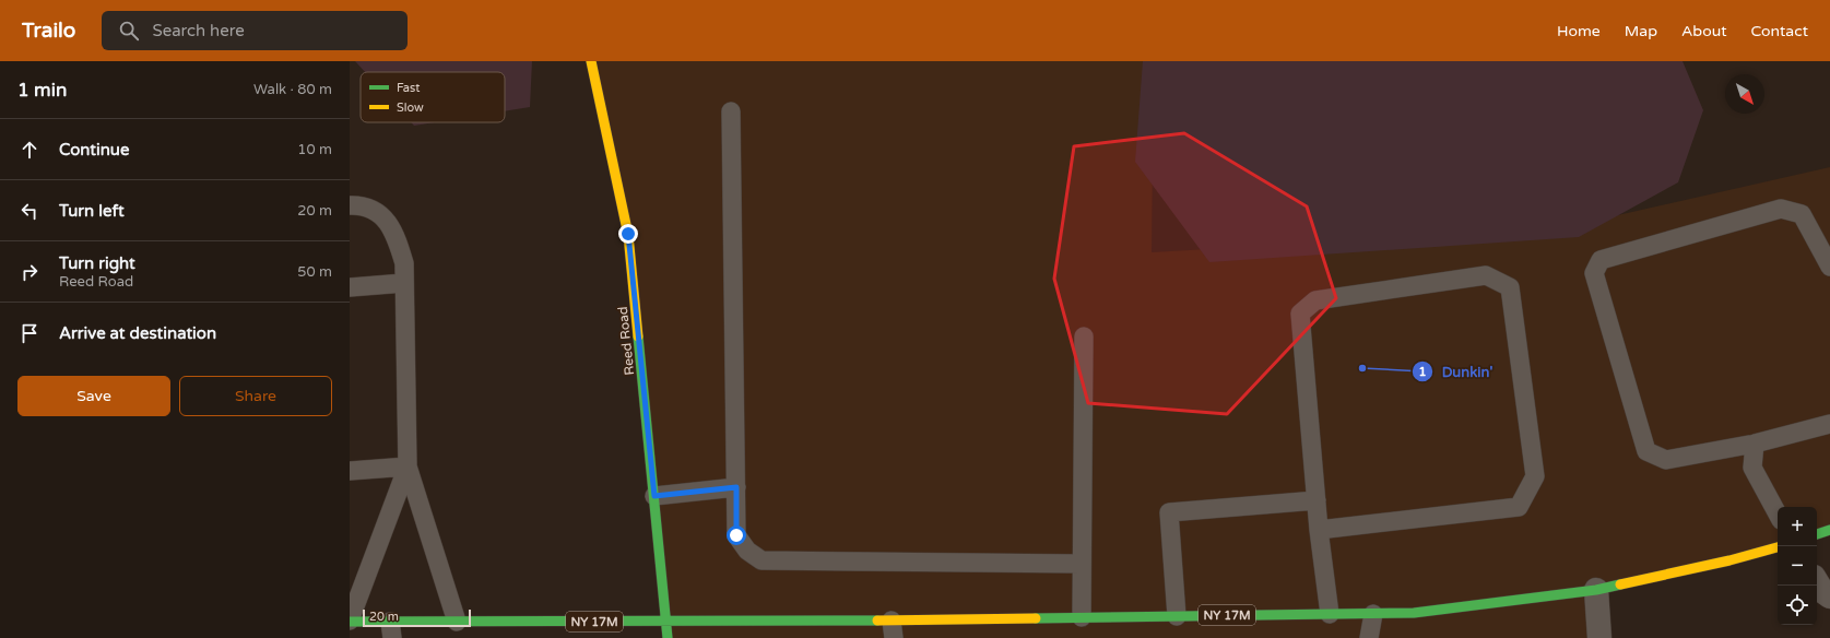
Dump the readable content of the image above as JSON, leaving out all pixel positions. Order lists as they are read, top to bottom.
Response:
{
  "streets": {
    "main road": ["Reed Road", "NY 17M"]
  },
  "crossings": [
    ["Reed Road", "NY 17M"]
  ],
  "places": ["Dunkin'"],
  "legend": ["Fast", "Slow"],
  "scale_bar": "20 m",
  "north": "bottom right",
  "page": {
    "header": "Trailo",
    "search": "Search here",
    "nav": [
      "Home",
      "Map",
      "About",
      "Contact"
    ],
    "heading": ["1 min", "Walk · 80 m"],
    "list": [
      ["Continue", "10 m"],
      ["Turn left", "20 m"],
      ["Turn right", "Reed Road", "50 m"],
      "Arrive at destination"
    ],
    "buttons": ["Save", "Share"],
    "map_buttons": ["+", "−"],
    "scale": "20 m"
  }
}
